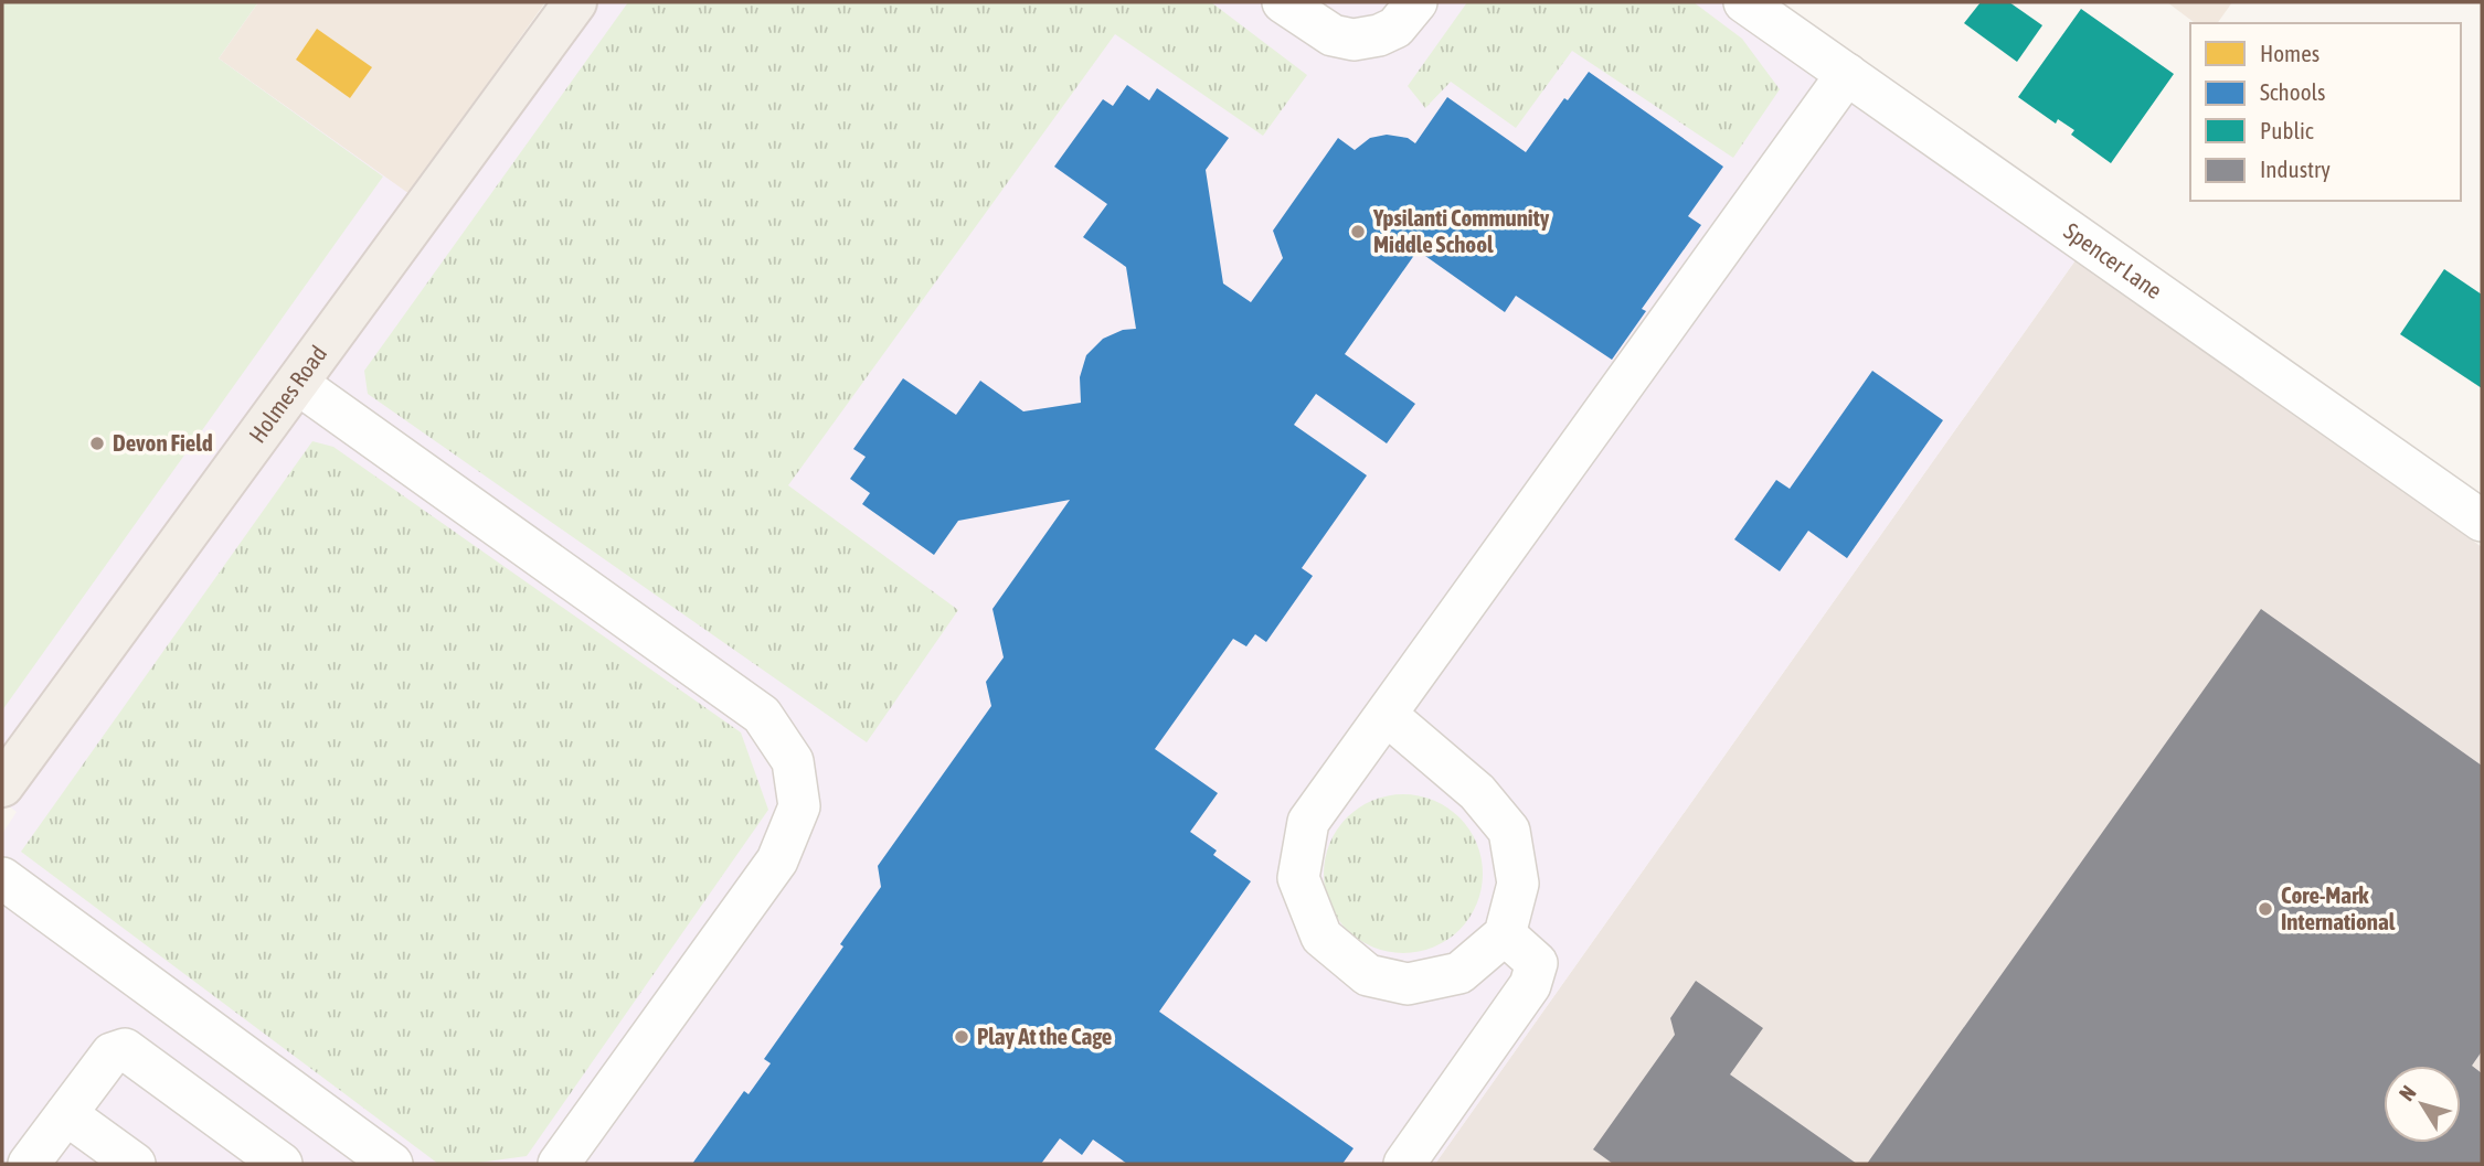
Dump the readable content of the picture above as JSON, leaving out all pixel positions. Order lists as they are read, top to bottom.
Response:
{
  "streets": {
    "main road": ["Holmes Road"],
    "street": ["Spencer Lane"]
  },
  "places": [
    "Ypsilanti Community Middle School",
    "Devon Field",
    "Core-Mark International",
    "Play At the Cage"
  ],
  "legend": [
    "Homes",
    "Schools",
    "Public",
    "Industry"
  ],
  "north": "top left"
}
